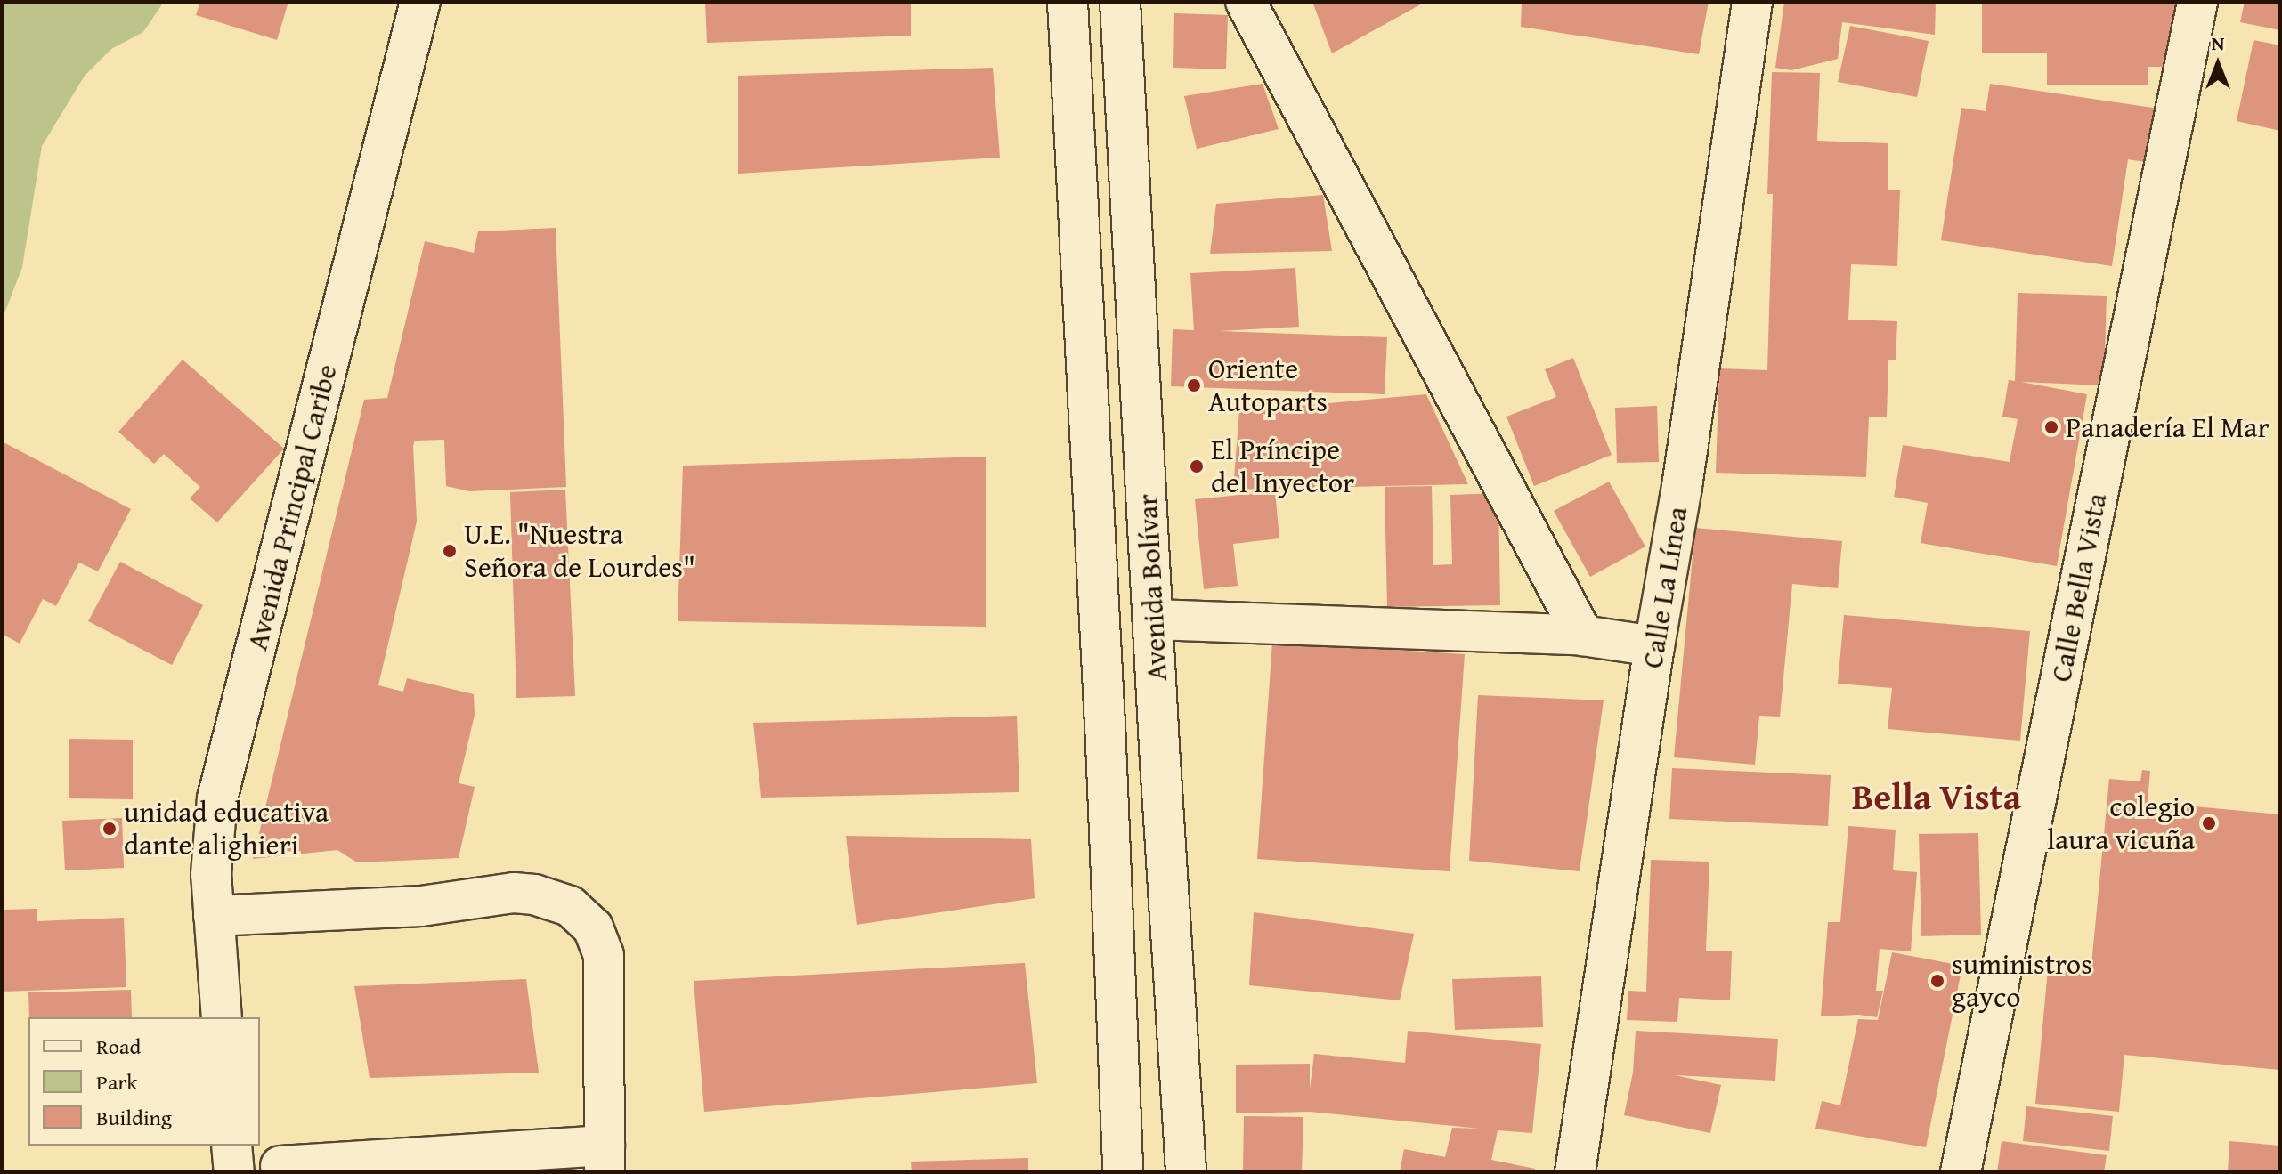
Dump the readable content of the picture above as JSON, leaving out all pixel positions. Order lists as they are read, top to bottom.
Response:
{
  "streets": {
    "street": [
      "Avenida Principal Caribe",
      "Avenida Bolívar",
      "Calle La Línea",
      "Calle Bella Vista"
    ]
  },
  "districts": ["Bella Vista"],
  "places": [
    "Oriente Autoparts",
    "Panadería El Mar",
    "El Príncipe del Inyector",
    "U.E. \"Nuestra Señora de Lourdes\"",
    "colegio laura vicuña",
    "unidad educativa dante alighieri",
    "suministros gayco"
  ],
  "legend": ["Road", "Park", "Building"],
  "north": "top"
}
